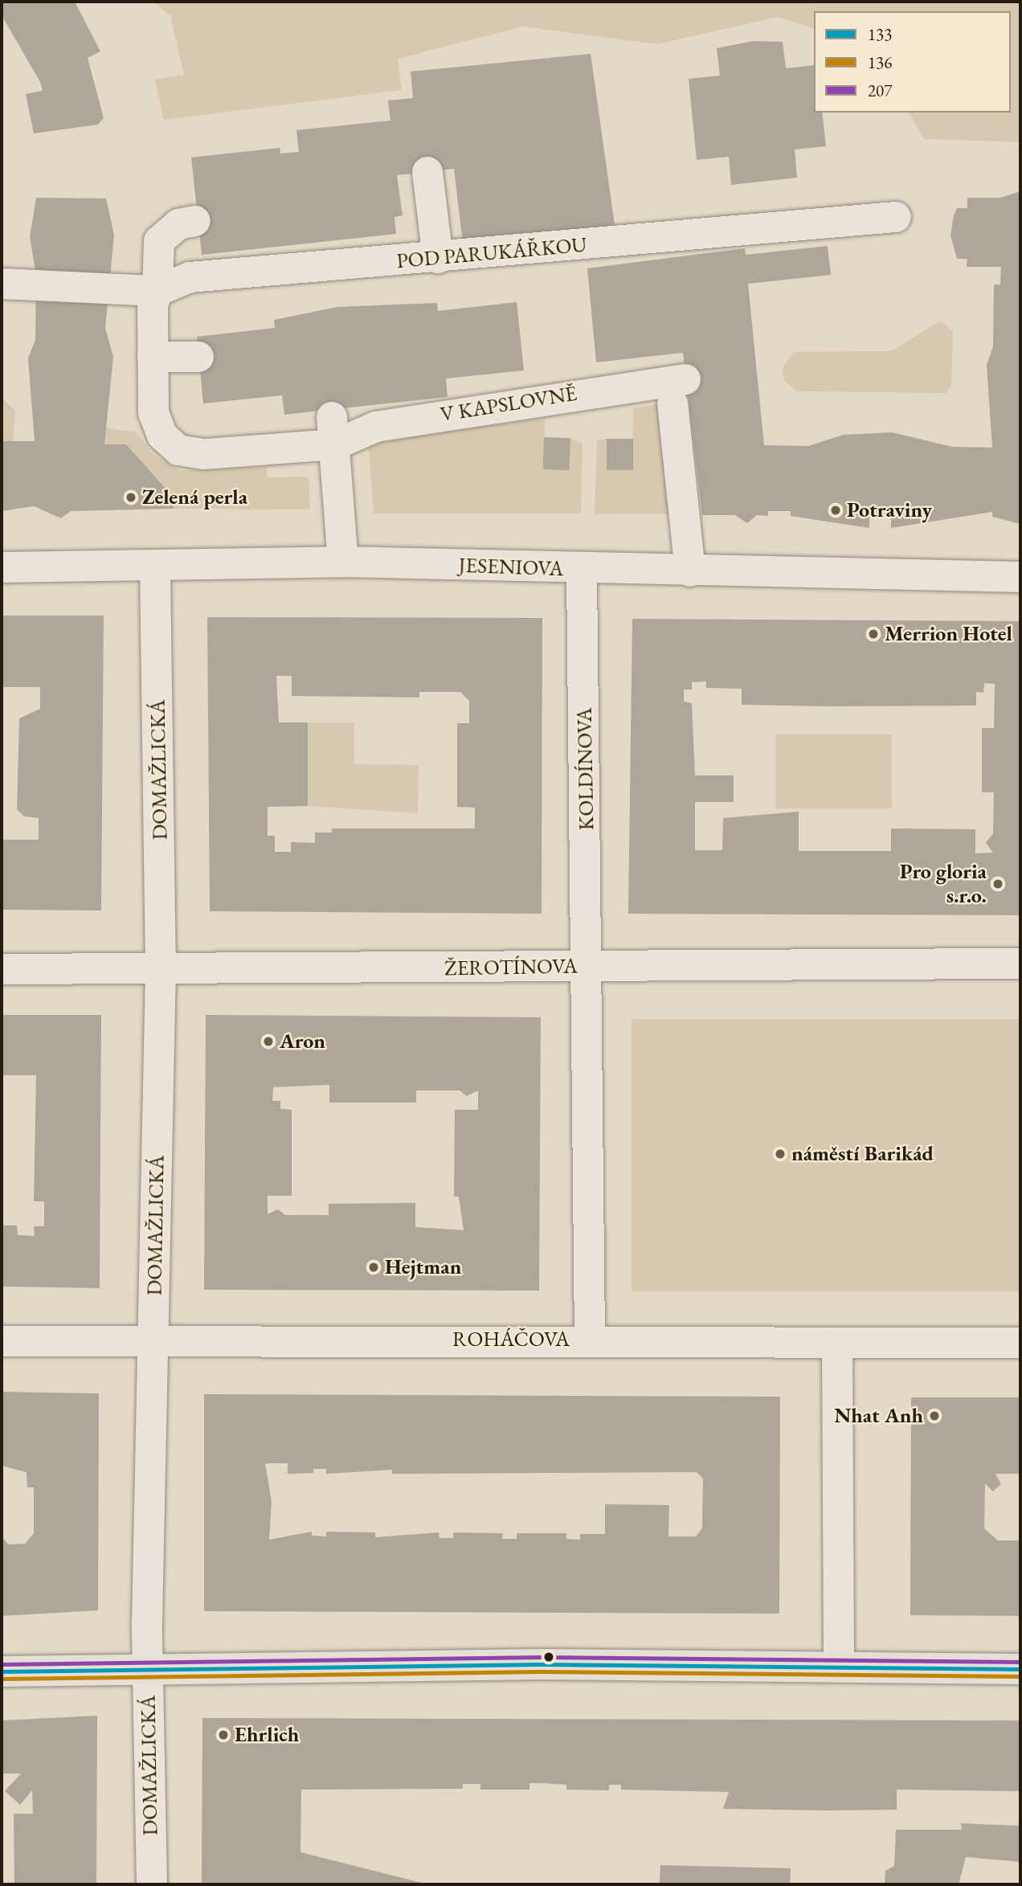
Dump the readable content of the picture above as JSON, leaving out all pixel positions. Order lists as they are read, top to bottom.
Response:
{
  "streets": {
    "street": [
      "POD PARUKÁŘKOU",
      "V KAPSLOVNĚ",
      "JESENIOVA",
      "KOLDÍNOVA",
      "DOMAŽLICKÁ",
      "ŽEROTÍNOVA",
      "ROHÁČOVA"
    ]
  },
  "crossings": [
    ["V KAPSLOVNĚ", "JESENIOVA"],
    ["JESENIOVA", "KOLDÍNOVA"],
    ["JESENIOVA", "DOMAŽLICKÁ"],
    ["KOLDÍNOVA", "ŽEROTÍNOVA"],
    ["DOMAŽLICKÁ", "ŽEROTÍNOVA"],
    ["DOMAŽLICKÁ", "ROHÁČOVA"]
  ],
  "places": [
    "Zelená perla",
    "Potraviny",
    "Merrion Hotel",
    "Pro gloria s.r.o.",
    "Aron",
    "náměstí Barikád",
    "Hejtman",
    "Nhat Anh",
    "Ehrlich"
  ],
  "lines": ["transit line 207", "transit line 133", "transit line 136"],
  "legend": ["133", "136", "207"]
}
